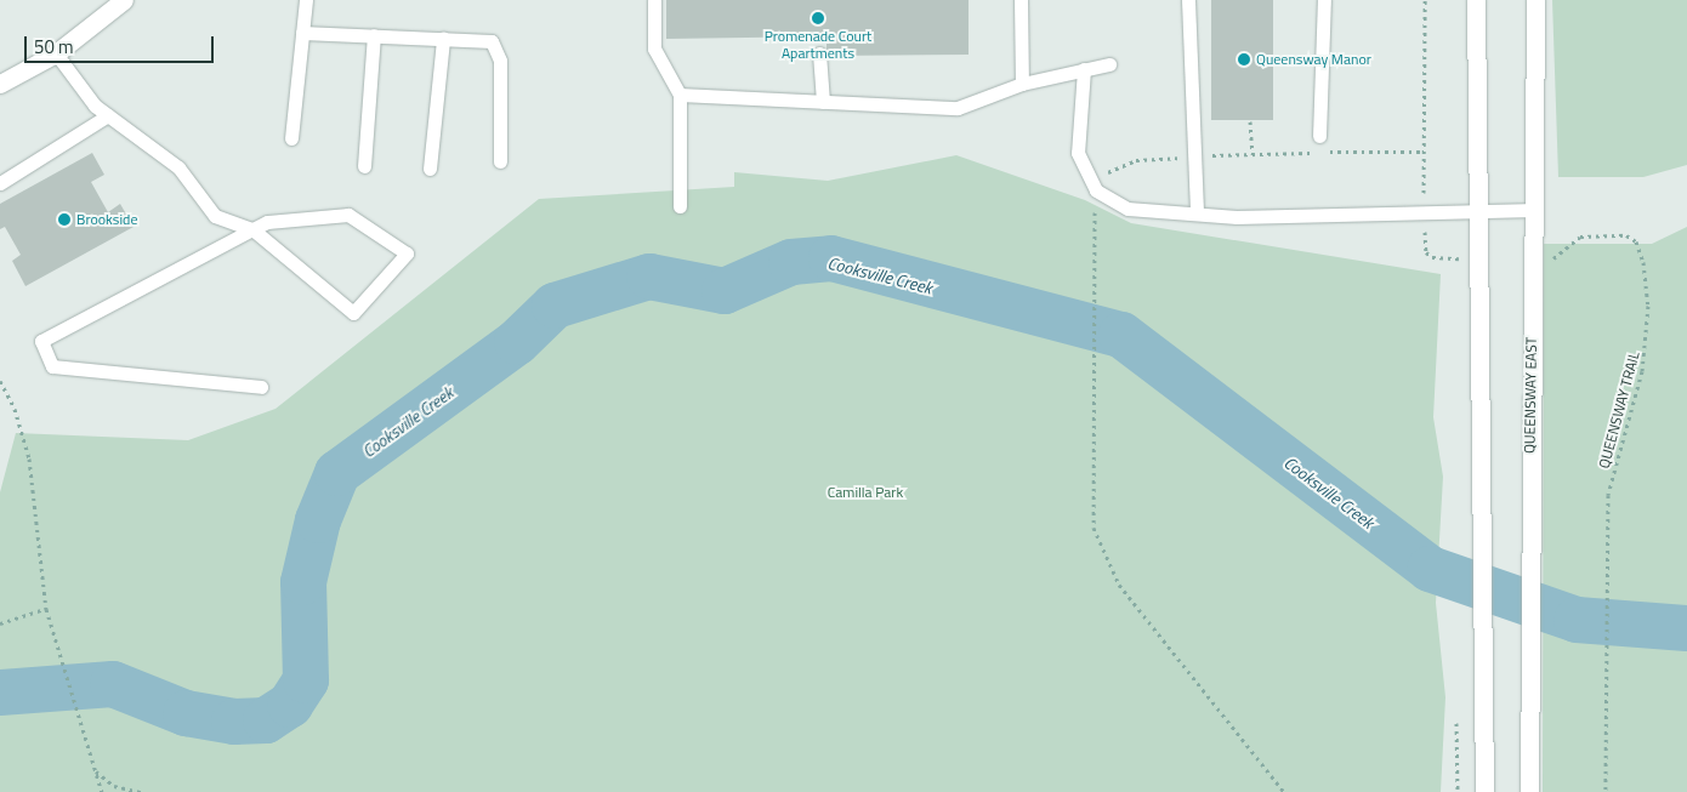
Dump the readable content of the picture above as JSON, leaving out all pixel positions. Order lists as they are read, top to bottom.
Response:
{
  "streets": {
    "main road": ["QUEENSWAY EAST"],
    "path": ["QUEENSWAY TRAIL"]
  },
  "water": ["Cooksville Creek"],
  "parks": ["Camilla Park"],
  "places": ["Promenade Court Apartments", "Queensway Manor", "Brookside"],
  "scale_bar": "50 m"
}
